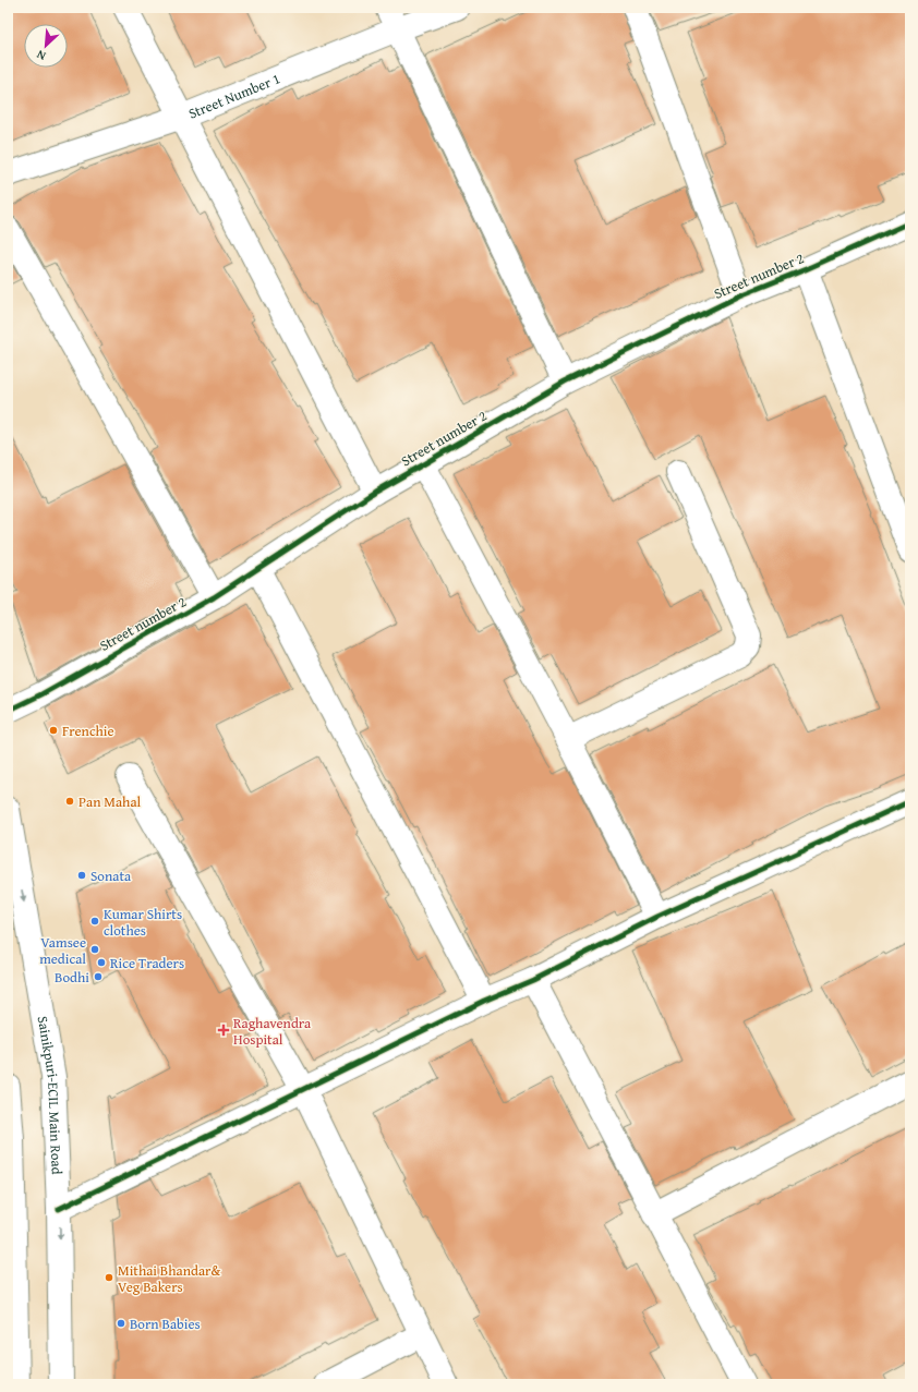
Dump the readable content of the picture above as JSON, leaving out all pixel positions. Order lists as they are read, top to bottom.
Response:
{
  "streets": {
    "street": ["Street Number 1", "Street number 2", "Sainikpuri-ECIL Main Road"]
  },
  "places": {
    "other": [
      "Frenchie",
      "Pan Mahal",
      "Sonata",
      "Kumar Shirts clothes",
      "Vamsee medical",
      "Rice Traders",
      "Bodhi",
      "Mithai Bhandar& Veg Bakers",
      "Born Babies"
    ],
    "health": ["Raghavendra Hospital"]
  },
  "north": "bottom left"
}
